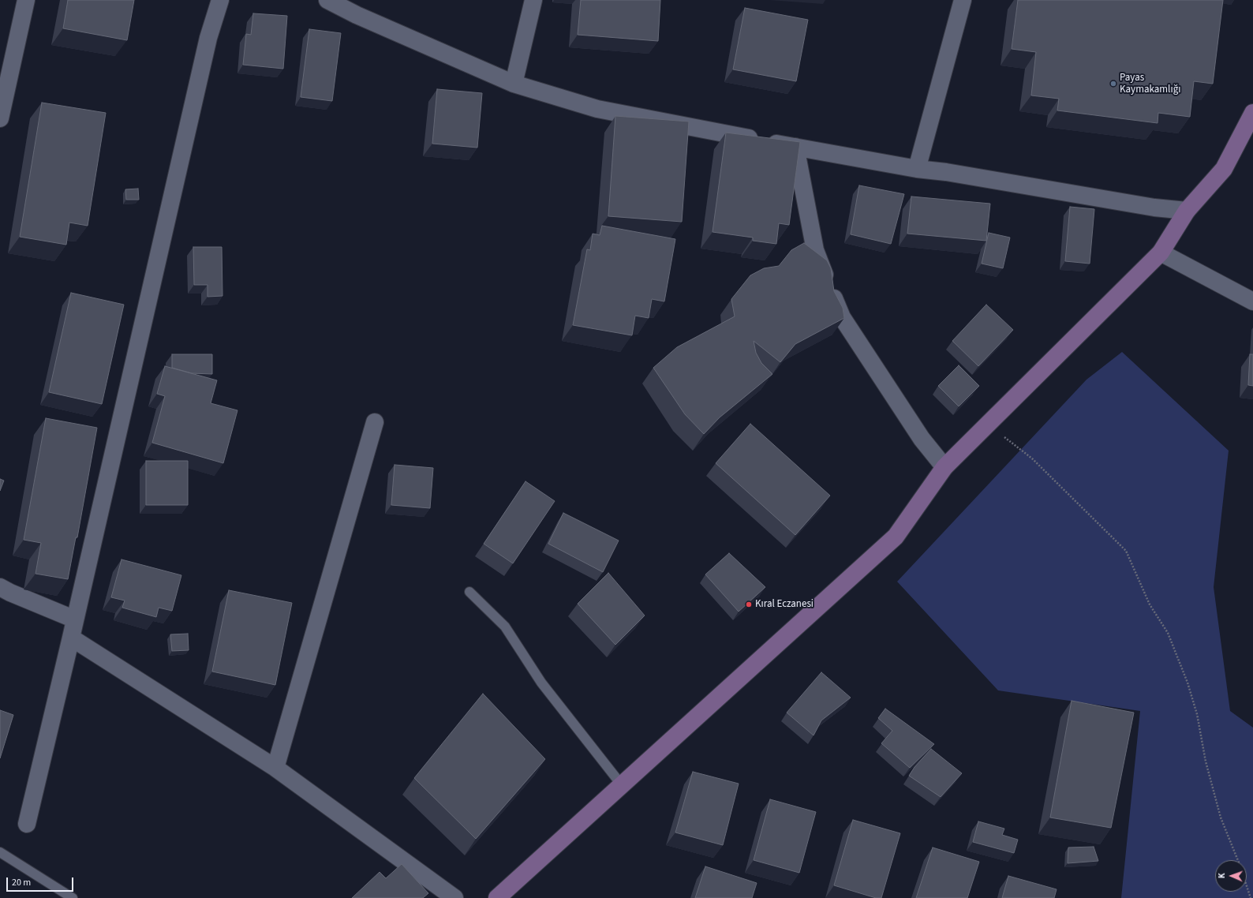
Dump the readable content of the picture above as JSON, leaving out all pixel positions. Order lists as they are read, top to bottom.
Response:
{
  "places": ["Payas Kaymakamlığı", "Kıral Eczanesi"],
  "scale_bar": "20 m",
  "north": "left"
}
